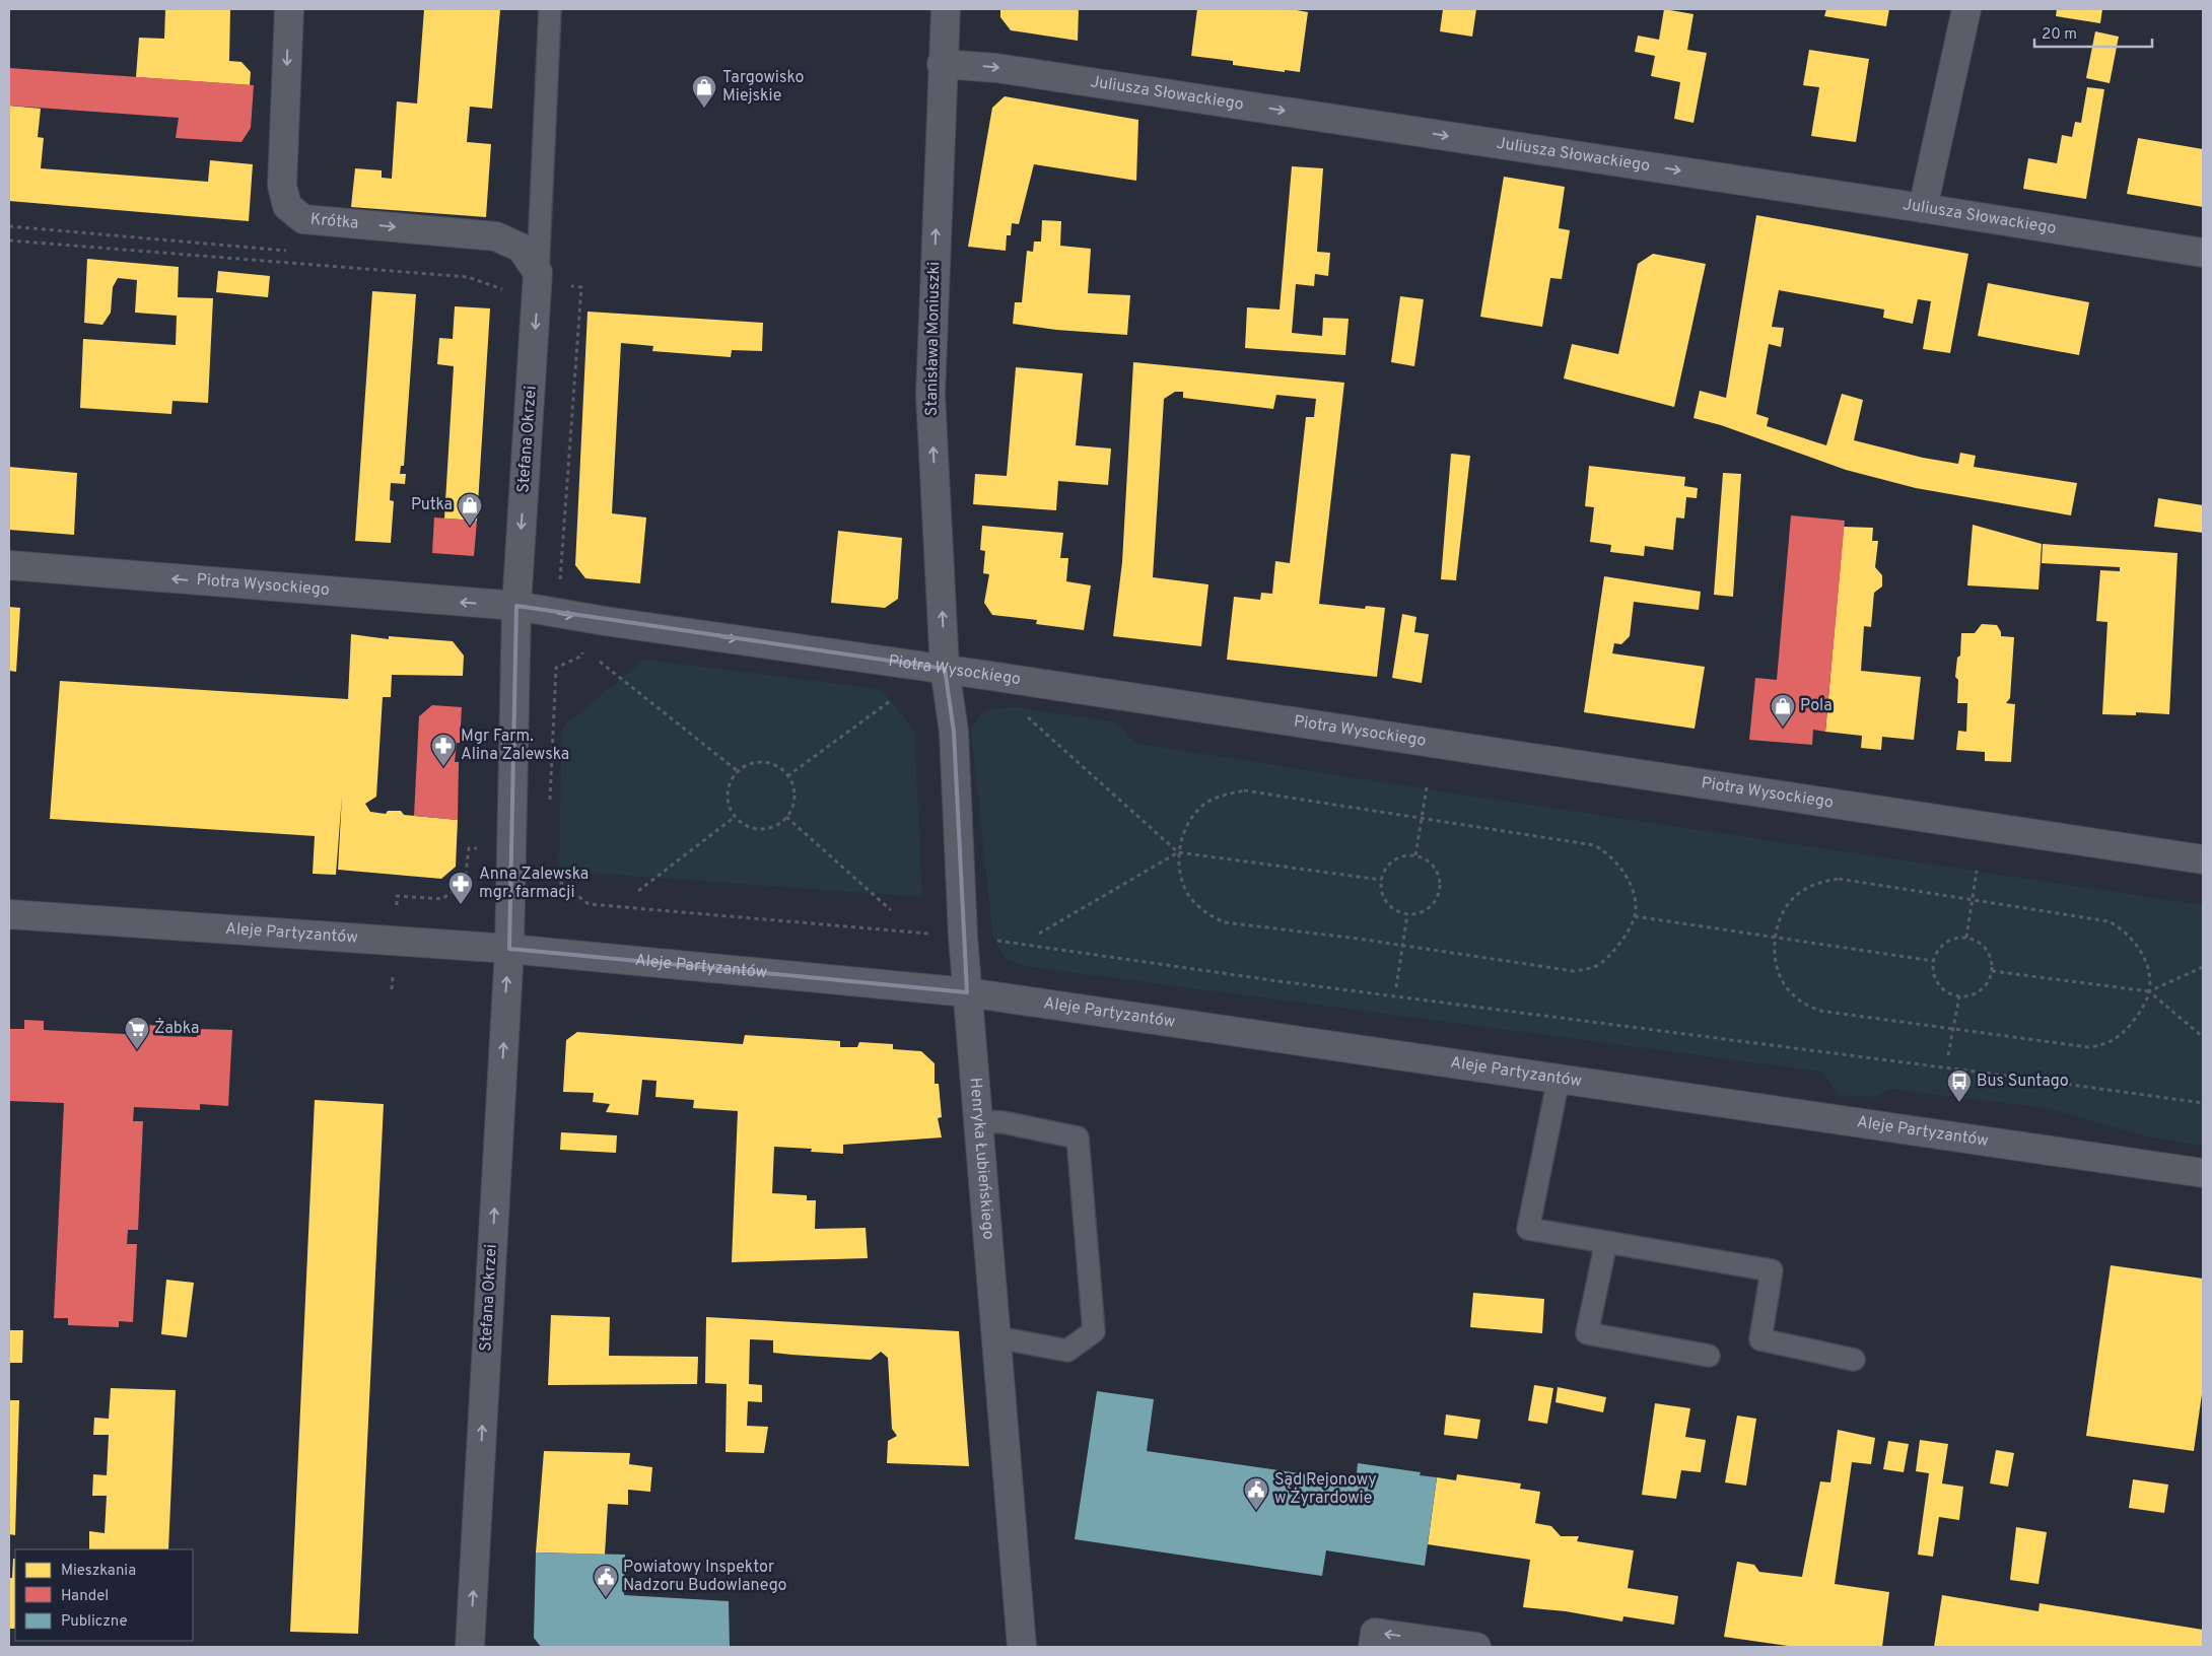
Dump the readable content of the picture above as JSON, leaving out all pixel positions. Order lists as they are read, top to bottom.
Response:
{
  "streets": {
    "street": [
      "Juliusza Słowackiego",
      "Krótka",
      "Stanisława Moniuszki",
      "Stefana Okrzei",
      "Piotra Wysockiego",
      "Aleje Partyzantów",
      "Henryka Łubieńskiego"
    ]
  },
  "crossings": [
    ["Juliusza Słowackiego", "Stanisława Moniuszki"],
    ["Krótka", "Stefana Okrzei"],
    ["Stanisława Moniuszki", "Piotra Wysockiego"],
    ["Stanisława Moniuszki", "Henryka Łubieńskiego"],
    ["Stefana Okrzei", "Piotra Wysockiego"],
    ["Stefana Okrzei", "Aleje Partyzantów"],
    ["Piotra Wysockiego", "Henryka Łubieńskiego"],
    ["Aleje Partyzantów", "Henryka Łubieńskiego"]
  ],
  "one_way": ["Juliusza Słowackiego", "Stanisława Moniuszki"],
  "places": {
    "shop": ["Targowisko Miejskie", "Putka", "Pola"],
    "pharmacy": ["Mgr Farm. Alina Zalewska", "Anna Zalewska mgr. farmacji"],
    "supermarket": ["Żabka"],
    "bus stop": ["Bus Suntago"],
    "public building": ["Sąd Rejonowy w Żyrardowie", "Powiatowy Inspektor Nadzoru Budowlanego"]
  },
  "legend": ["Mieszkania", "Handel", "Publiczne"],
  "scale_bar": "20 m"
}
